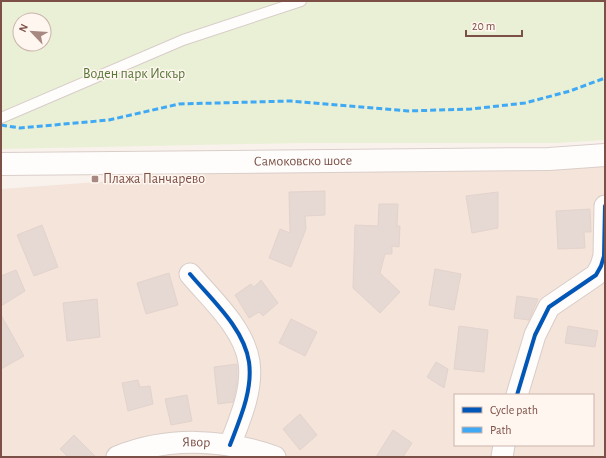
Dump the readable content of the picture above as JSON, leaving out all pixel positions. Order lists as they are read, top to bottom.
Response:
{
  "streets": {
    "main road": ["Самоковско шосе"],
    "street": ["Явор"]
  },
  "parks": ["Воден парк Искър"],
  "places": {
    "transit": ["Плажа Панчарево"]
  },
  "legend": ["Cycle path", "Path"],
  "scale_bar": "20 m",
  "north": "top left"
}
